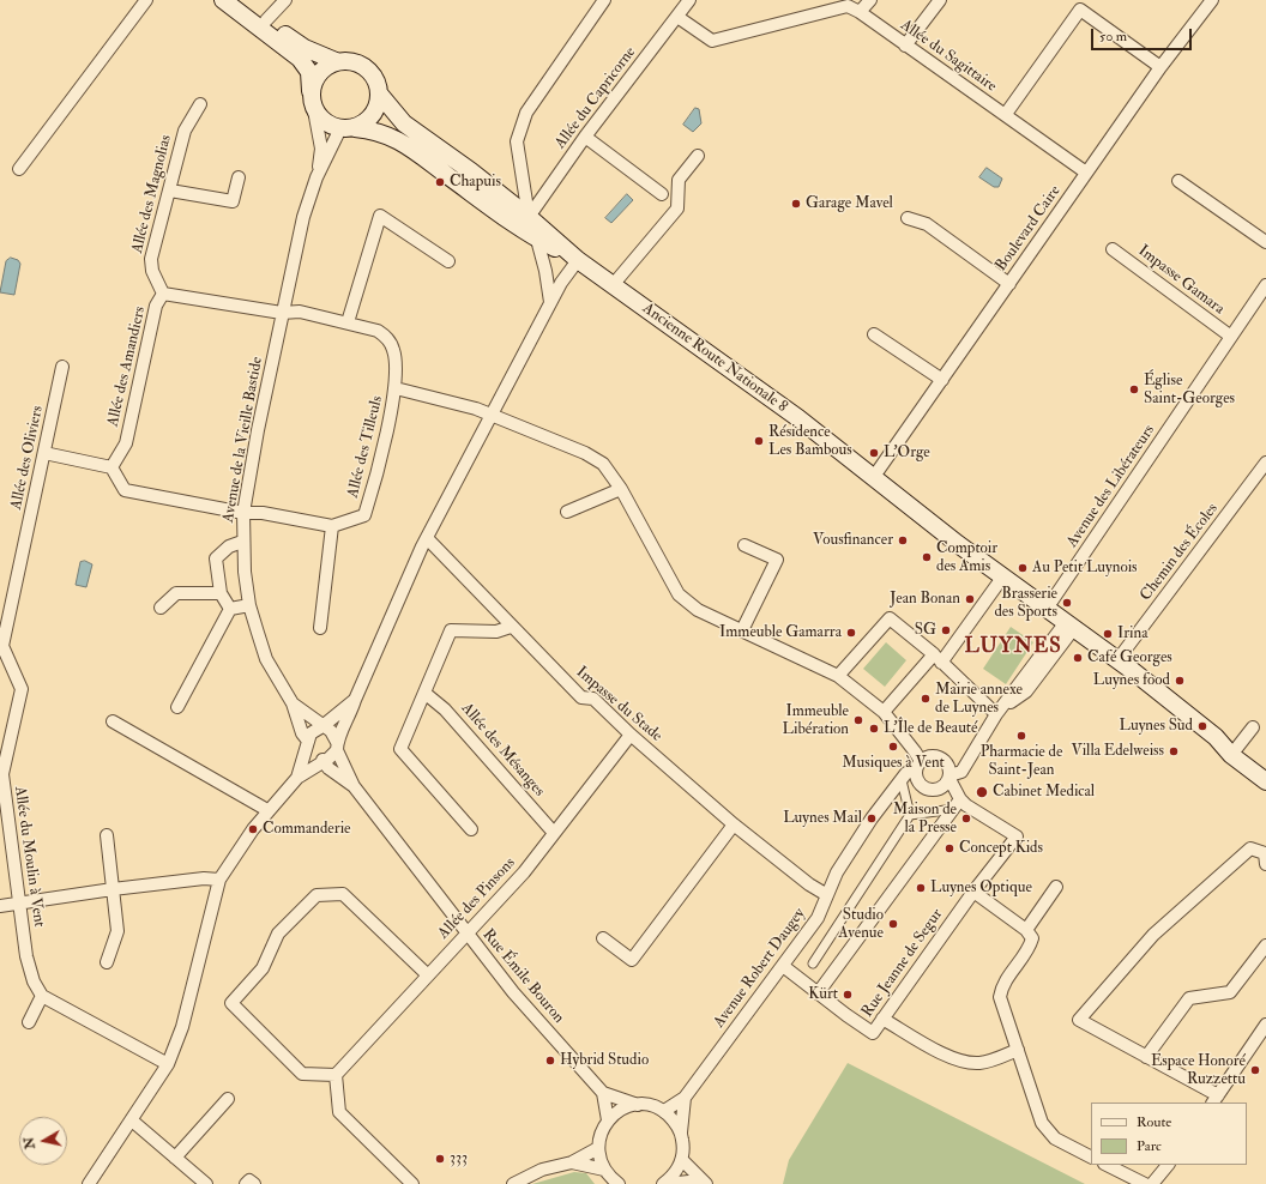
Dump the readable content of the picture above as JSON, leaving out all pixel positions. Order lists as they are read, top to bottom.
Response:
{
  "streets": {
    "main road": ["Ancienne Route Nationale 8"],
    "street": [
      "Allée du Sagittaire",
      "Allée du Capricorne",
      "Allée des Magnolias",
      "Boulevard Caire",
      "Impasse Gamara",
      "Allée des Amandiers",
      "Avenue de la Vieille Bastide",
      "Allée des Tilleuls",
      "Allée des Oliviers",
      "Avenue des Libérateurs",
      "Chemin des Écoles",
      "Impasse du Stade",
      "Allée des Mésanges",
      "Allée du Moulin à Vent",
      "Allée des Pinsons",
      "Rue Jeanne de Segur",
      "Avenue Robert Daugey",
      "Rue Émile Bouron"
    ]
  },
  "crossings": [
    ["Allée du Sagittaire", "Allée du Capricorne"],
    ["Allée du Sagittaire", "Boulevard Caire"],
    ["Allée du Capricorne", "Ancienne Route Nationale 8"],
    ["Allée des Magnolias", "Allée des Amandiers"],
    ["Boulevard Caire", "Ancienne Route Nationale 8"],
    ["Impasse Gamara", "Avenue des Libérateurs"],
    ["Ancienne Route Nationale 8", "Avenue de la Vieille Bastide"],
    ["Ancienne Route Nationale 8", "Avenue des Libérateurs"],
    ["Ancienne Route Nationale 8", "Chemin des Écoles"],
    ["Allée des Amandiers", "Avenue de la Vieille Bastide"],
    ["Allée des Amandiers", "Allée des Tilleuls"],
    ["Avenue de la Vieille Bastide", "Allée des Tilleuls"],
    ["Avenue de la Vieille Bastide", "Rue Émile Bouron"],
    ["Allée des Oliviers", "Allée du Moulin à Vent"],
    ["Impasse du Stade", "Allée des Pinsons"],
    ["Impasse du Stade", "Avenue Robert Daugey"],
    ["Allée des Mésanges", "Allée des Pinsons"],
    ["Allée des Pinsons", "Rue Émile Bouron"],
    ["Rue Jeanne de Segur", "Avenue Robert Daugey"],
    ["Avenue Robert Daugey", "Rue Émile Bouron"]
  ],
  "districts": ["LUYNES"],
  "places": [
    "Chapuis",
    "Garage Mavel",
    "Église Saint-Georges",
    "Résidence Les Bambous",
    "L'Orge",
    "Vousfinancer",
    "Comptoir des Amis",
    "Au Petit Luynois",
    "Jean Bonan",
    "Brasserie des Sports",
    "SG",
    "Immeuble Gamarra",
    "Irina",
    "Café Georges",
    "Luynes food",
    "Mairie annexe de Luynes",
    "Immeuble Libération",
    "Luynes Sud",
    "L'Île de Beauté",
    "Pharmacie de Saint-Jean",
    "Musiques à Vent",
    "Villa Edelweiss",
    "Cabinet Medical",
    "Luynes Mail",
    "Maison de la Presse",
    "Commanderie",
    "Concept Kids",
    "Luynes Optique",
    "Studio Avenue",
    "Kürt",
    "Hybrid Studio",
    "Espace Honoré Ruzzettu",
    "333"
  ],
  "legend": ["Route", "Parc"],
  "scale_bar": "50 m",
  "north": "left"
}
